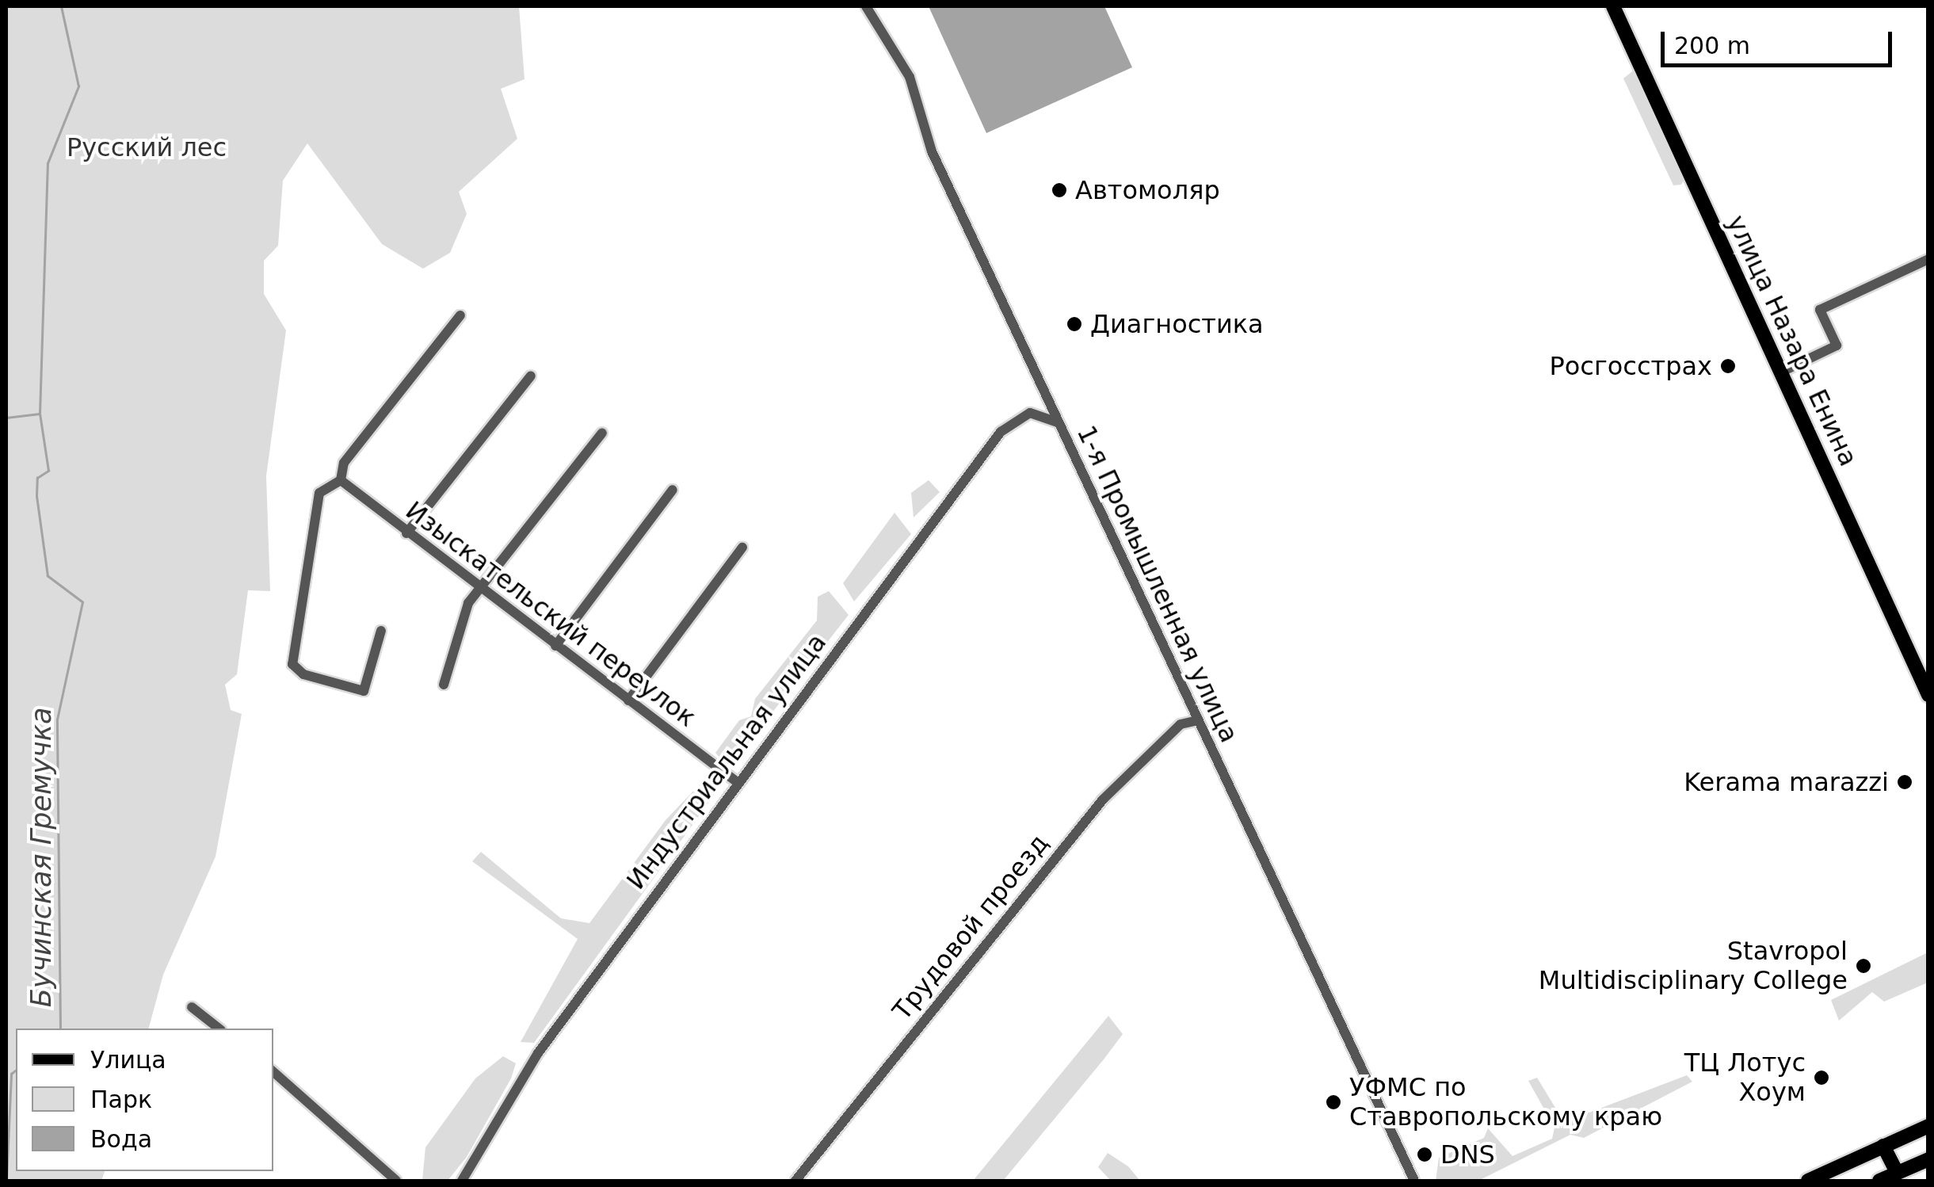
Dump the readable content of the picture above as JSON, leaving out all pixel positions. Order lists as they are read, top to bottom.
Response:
{
  "streets": {
    "main road": ["улица Назара Енина"],
    "street": [
      "1-я Промышленная улица",
      "Изыскательский переулок",
      "Индустриальная улица",
      "Трудовой проезд"
    ]
  },
  "crossings": [
    ["1-я Промышленная улица", "Индустриальная улица"],
    ["1-я Промышленная улица", "Трудовой проезд"],
    ["Изыскательский переулок", "Индустриальная улица"]
  ],
  "water": ["Бучинская Гремучка"],
  "parks": ["Русский лес"],
  "places": [
    "Автомоляр",
    "Диагностика",
    "Росгосстрах",
    "Kerama marazzi",
    "Stavropol Multidisciplinary College",
    "ТЦ Лотус Хоум",
    "УФМС по Ставропольскому краю",
    "DNS"
  ],
  "legend": ["Улица", "Парк", "Вода"],
  "scale_bar": "200 m"
}
